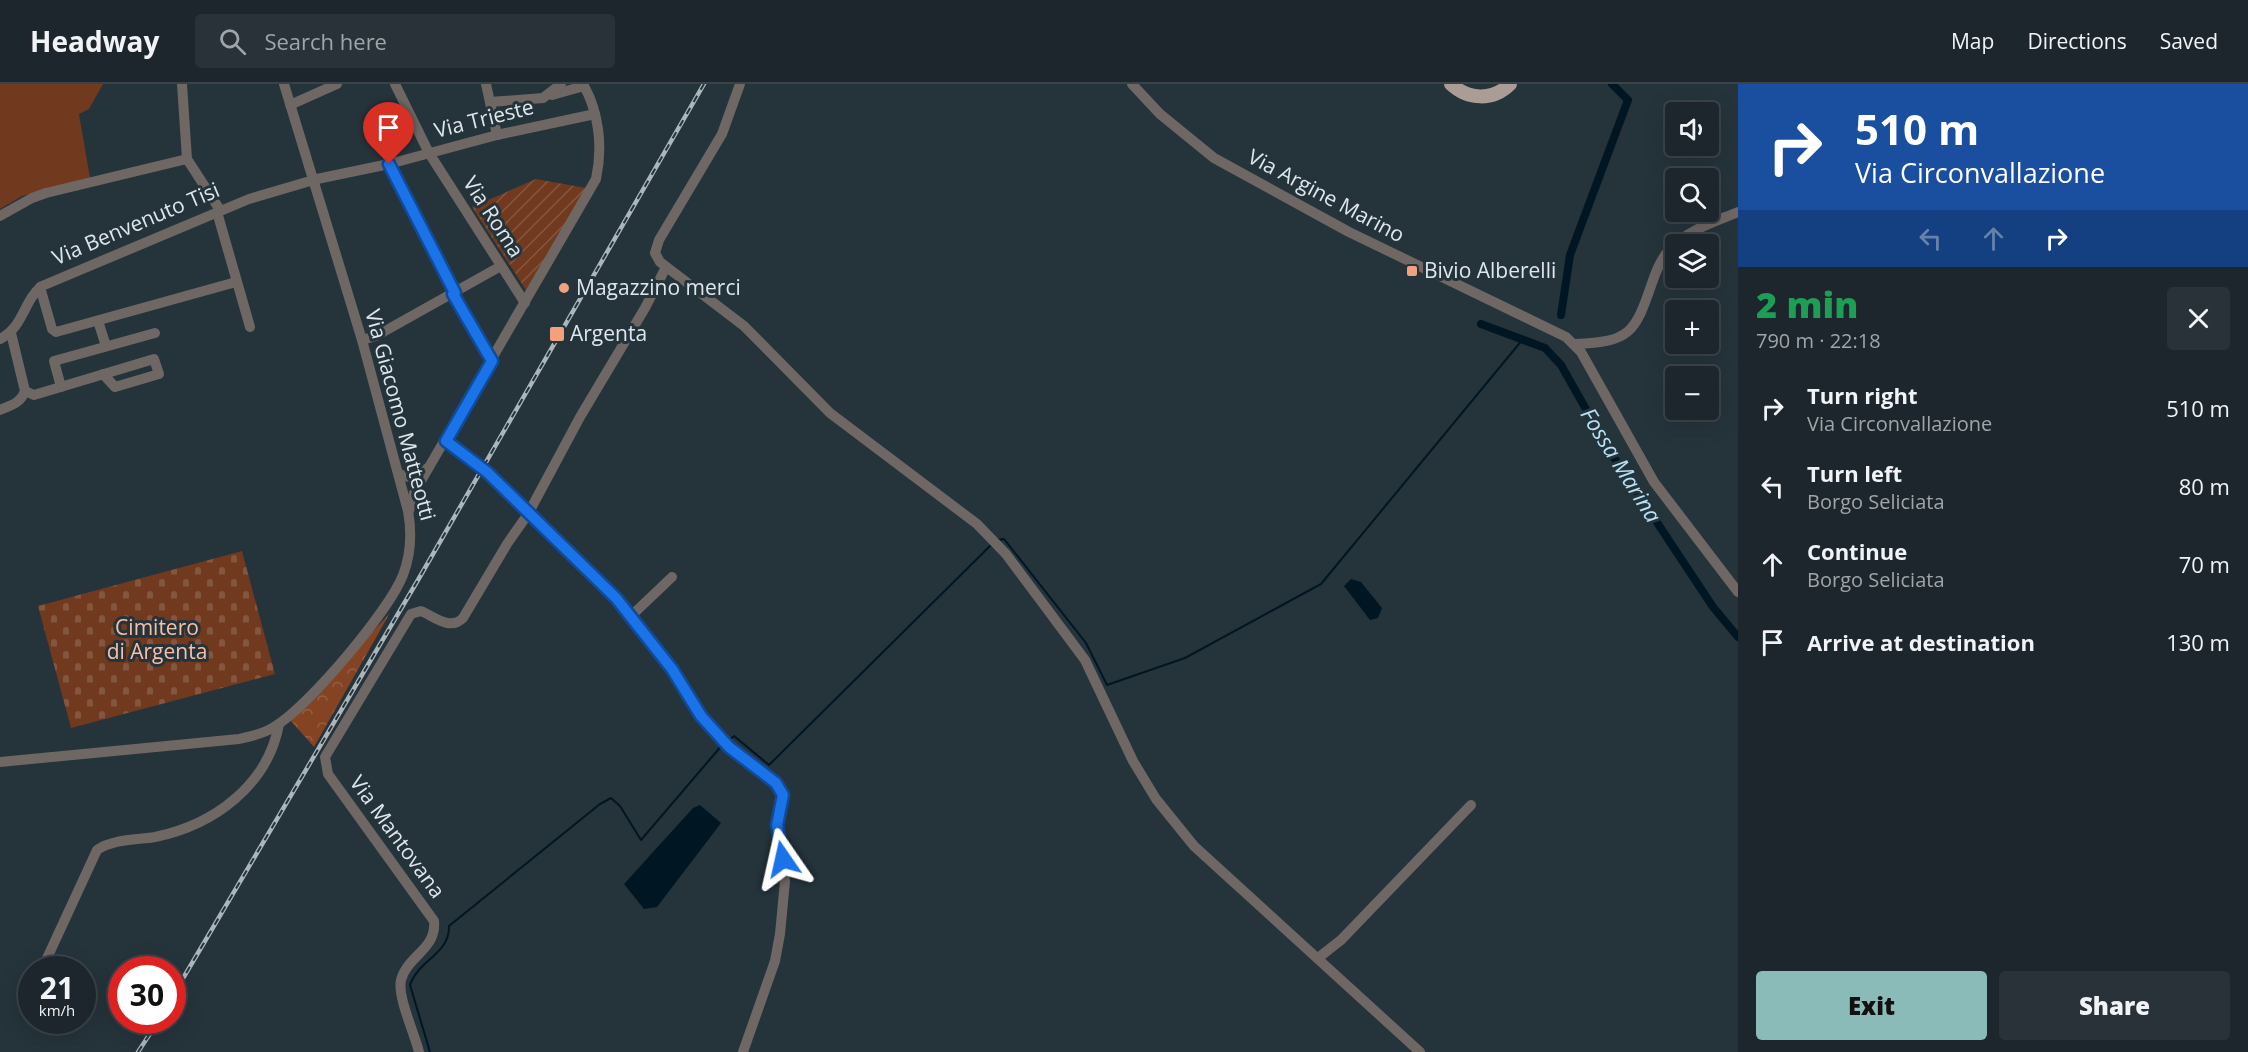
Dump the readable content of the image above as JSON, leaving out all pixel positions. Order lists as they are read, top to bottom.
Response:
{
  "streets": {
    "street": [
      "Via Trieste",
      "Via Argine Marino",
      "Via Roma",
      "Via Benvenuto Tisi",
      "Via Giacomo Matteotti",
      "Via Mantovana"
    ]
  },
  "crossings": [
    ["Via Trieste", "Via Roma"],
    ["Via Trieste", "Via Benvenuto Tisi"],
    ["Via Trieste", "Via Giacomo Matteotti"],
    ["Via Benvenuto Tisi", "Via Giacomo Matteotti"]
  ],
  "water": ["Fossa Marina"],
  "parks": ["Cimitero di Argenta"],
  "places": {
    "transit": ["Bivio Alberelli", "Argenta"],
    "other": ["Magazzino merci"]
  },
  "page": {
    "header": "Headway",
    "search": "Search here",
    "nav": ["Map", "Directions", "Saved"],
    "turn": ["510 m", "Via Circonvallazione"],
    "map_buttons": ["+", "−"],
    "heading": ["2 min", "790 m · 22:18"],
    "list": [
      {
        "name": "Turn right",
        "note": "Via Circonvallazione",
        "value": "510 m"
      },
      {
        "name": "Turn left",
        "note": "Borgo Seliciata",
        "value": "80 m"
      },
      {
        "name": "Continue",
        "note": "Borgo Seliciata",
        "value": "70 m"
      },
      {
        "name": "Arrive at destination",
        "value": "130 m"
      }
    ],
    "speed": "21 km/h",
    "limit": "30",
    "buttons": ["Exit", "Share"]
  }
}
